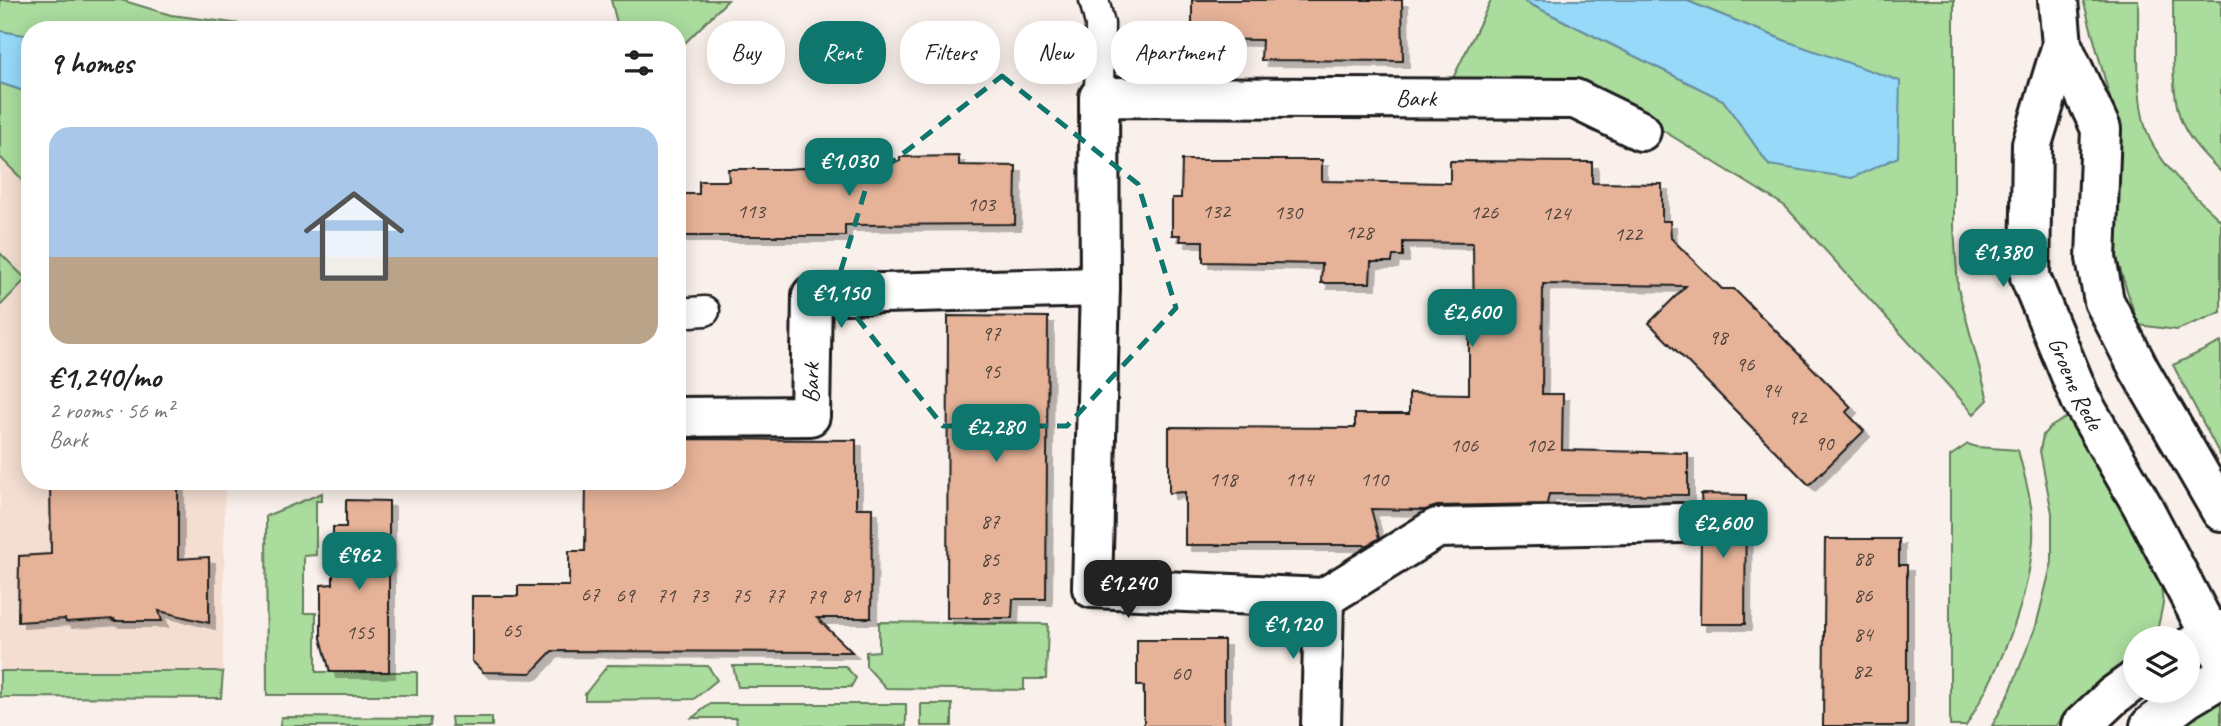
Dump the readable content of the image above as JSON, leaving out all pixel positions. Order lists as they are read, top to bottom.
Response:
{
  "streets": {
    "street": ["Bark", "Groene Rede"]
  },
  "house_numbers": [
    "103",
    "113",
    "132",
    "130",
    "126",
    "124",
    "128",
    "122",
    "97",
    "98",
    "96",
    "95",
    "94",
    "92",
    "90",
    "106",
    "102",
    "118",
    "114",
    "110",
    "87",
    "88",
    "85",
    "67",
    "69",
    "71",
    "73",
    "75",
    "77",
    "81",
    "86",
    "79",
    "83",
    "65",
    "155",
    "84",
    "82",
    "60"
  ],
  "page": {
    "chip": [
      "Buy",
      "Rent",
      "Filters",
      "New",
      "Apartment"
    ],
    "heading": "9 homes",
    "list": [
      {
        "name": "€1,240/mo",
        "note": "2 rooms · 56 m² · Bark"
      }
    ],
    "price": [
      "€1,030",
      "€1,380",
      "€1,150",
      "€2,600",
      "€2,280",
      "€2,600",
      "€962",
      "€1,240",
      "€1,120"
    ]
  }
}
